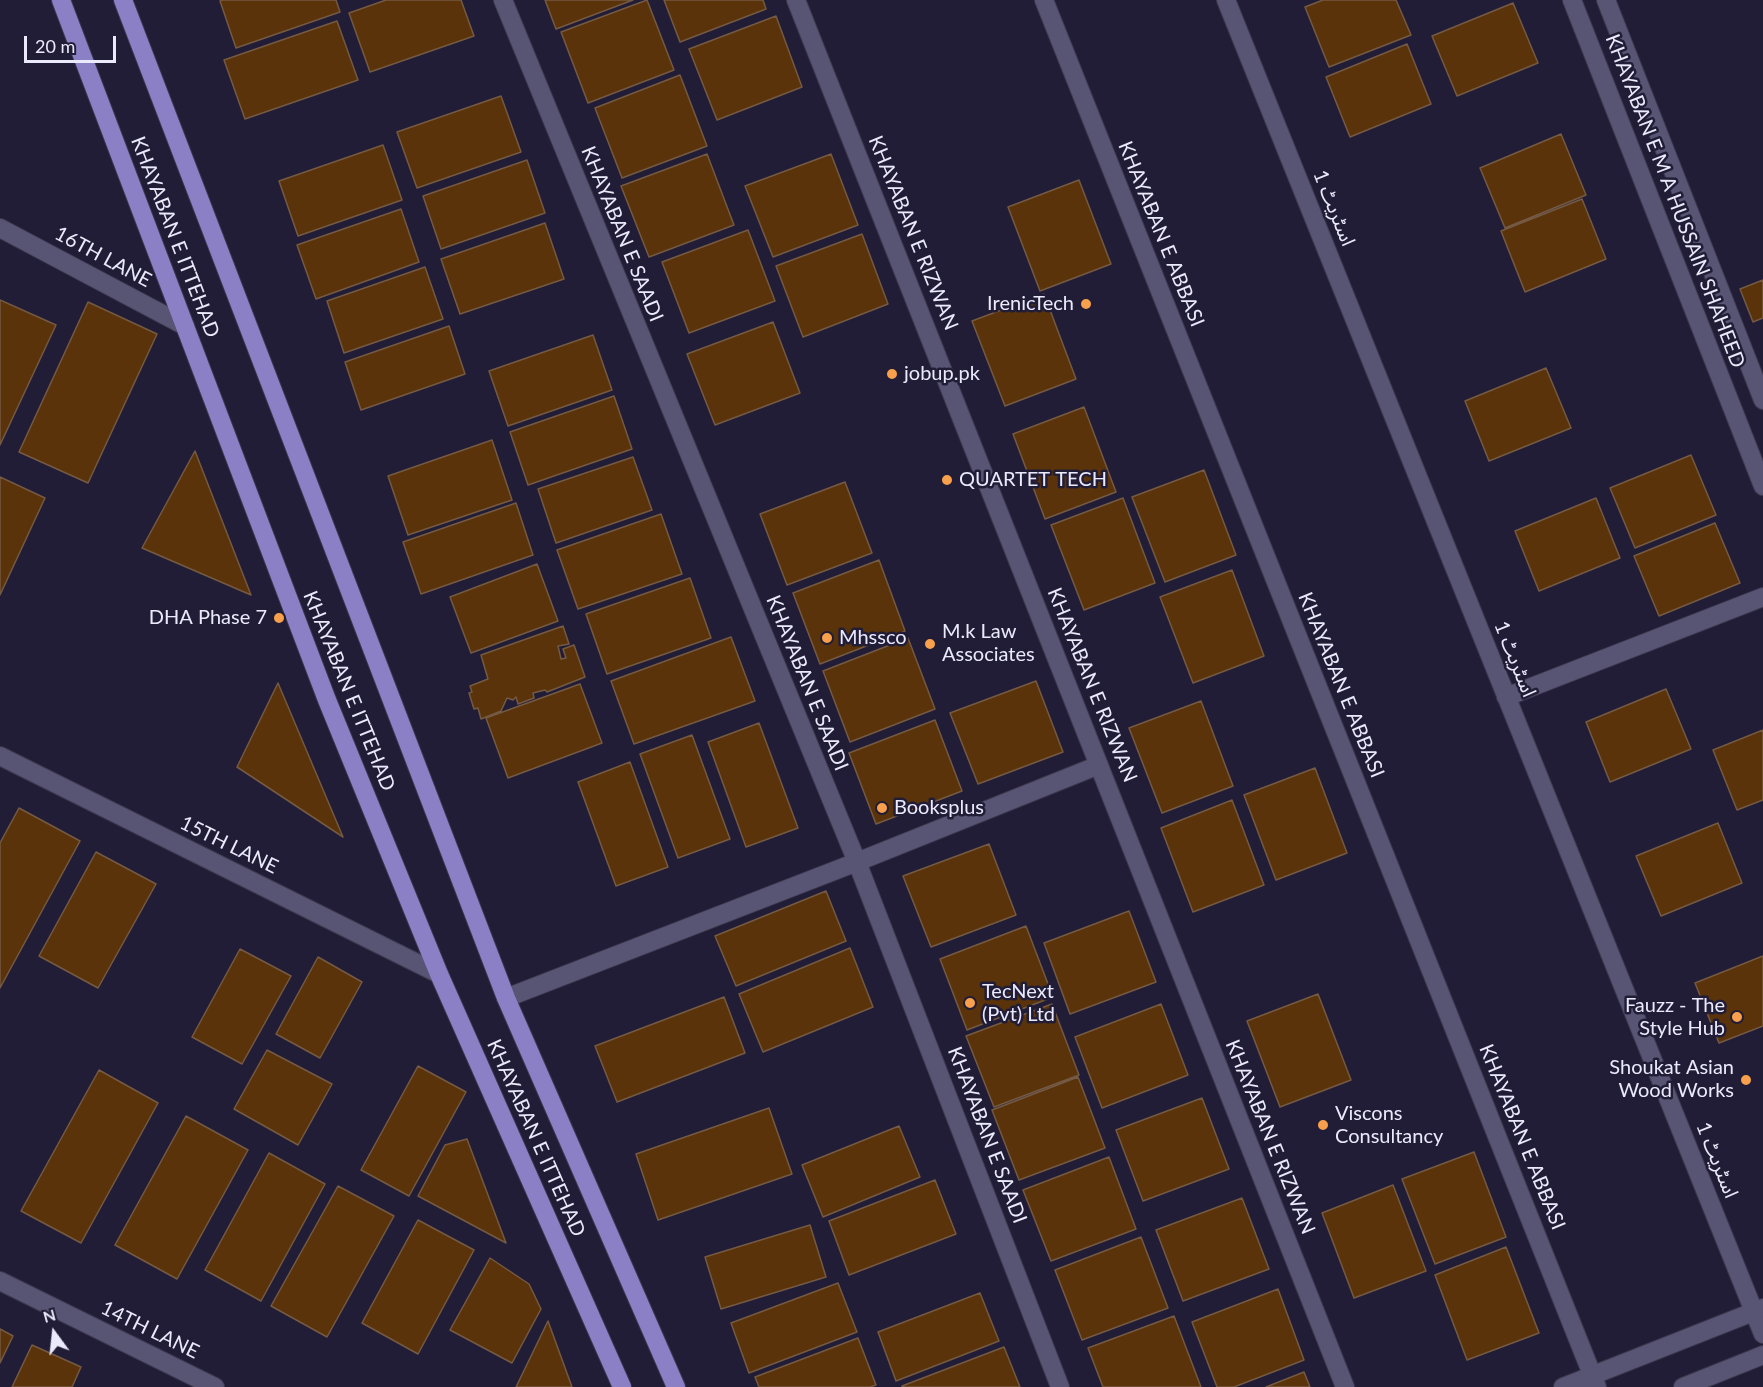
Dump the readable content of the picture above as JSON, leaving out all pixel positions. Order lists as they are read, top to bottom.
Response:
{
  "streets": {
    "main road": ["KHAYABAN E ITTEHAD"],
    "street": [
      "KHAYABAN E M A HUSSAIN SHAHEED",
      "اسٹریٹ 1",
      "KHAYABAN E RIZWAN",
      "KHAYABAN E SAADI",
      "KHAYABAN E ABBASI",
      "16TH LANE",
      "15TH LANE",
      "14TH LANE"
    ]
  },
  "crossings": [
    ["KHAYABAN E ITTEHAD", "16TH LANE"],
    ["KHAYABAN E ITTEHAD", "15TH LANE"]
  ],
  "places": [
    "IrenicTech",
    "jobup.pk",
    "QUARTET TECH",
    "DHA Phase 7",
    "Mhssco",
    "M.k Law Associates",
    "Booksplus",
    "TecNext (Pvt) Ltd",
    "Fauzz - The Style Hub",
    "Shoukat Asian Wood Works",
    "Viscons Consultancy"
  ],
  "scale_bar": "20 m",
  "north": "top"
}
